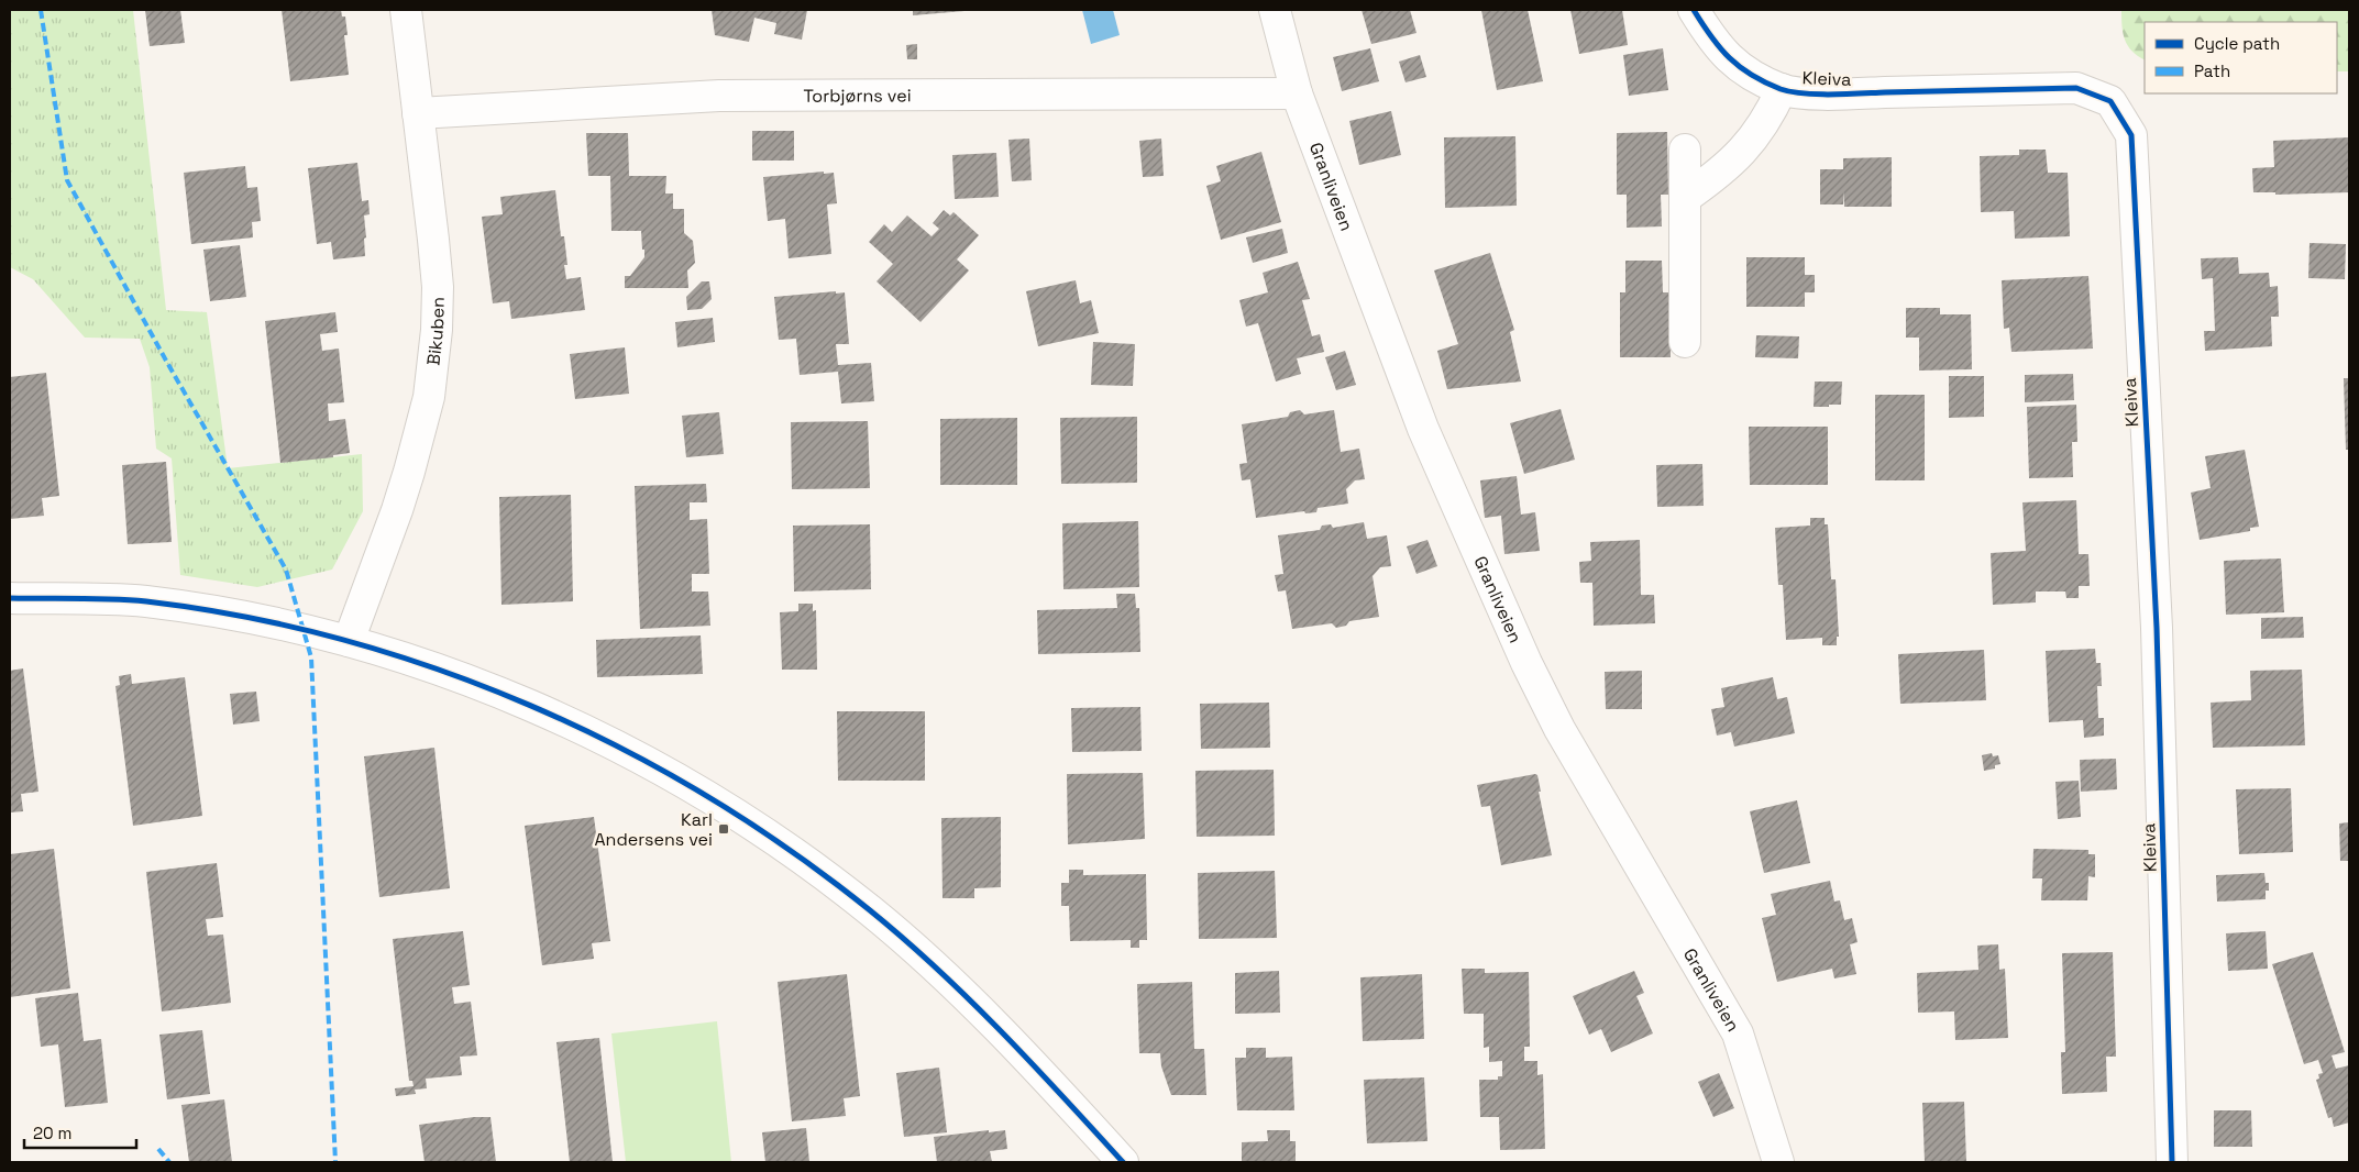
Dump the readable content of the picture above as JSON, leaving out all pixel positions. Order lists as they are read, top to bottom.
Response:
{
  "streets": {
    "street": [
      "Kleiva",
      "Torbjørns vei",
      "Granliveien",
      "Bikuben"
    ]
  },
  "crossings": [
    ["Torbjørns vei", "Granliveien"],
    ["Torbjørns vei", "Bikuben"]
  ],
  "places": {
    "transit": ["Karl Andersens vei"]
  },
  "legend": ["Cycle path", "Path"],
  "scale_bar": "20 m"
}
